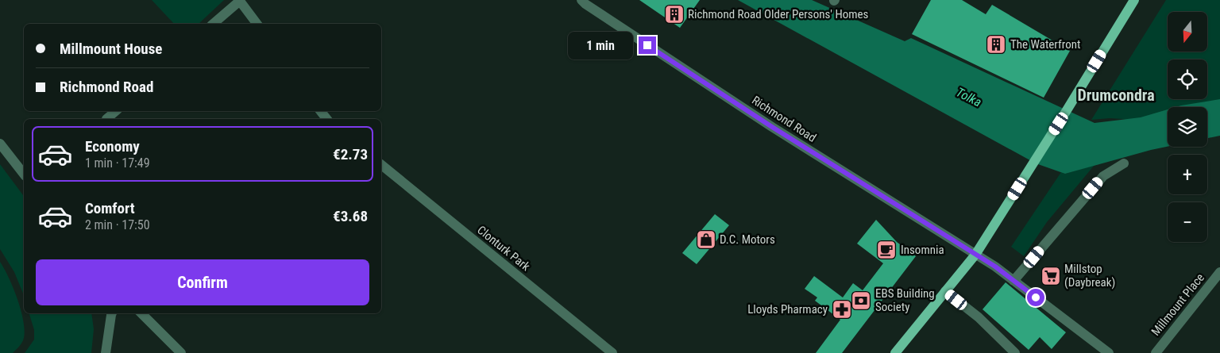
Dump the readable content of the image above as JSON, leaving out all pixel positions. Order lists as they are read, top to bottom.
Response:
{
  "streets": {
    "street": ["Richmond Road", "Clonturk Park", "Millmount Place"]
  },
  "districts": ["Drumcondra"],
  "water": ["Tolka"],
  "places": {
    "building": ["Richmond Road Older Persons' Homes", "The Waterfront"],
    "shop": ["D.C. Motors"],
    "cafe": ["Insomnia"],
    "supermarket": ["Millstop (Daybreak)"],
    "bank": ["EBS Building Society"],
    "pharmacy": ["Lloyds Pharmacy"]
  },
  "north": "bottom",
  "page": {
    "map_buttons": ["+", "−"],
    "banner": ["Millmount House", "Richmond Road"],
    "bubble": "1 min",
    "list": [
      {
        "name": "Economy",
        "note": "1 min · 17:49",
        "value": "€2.73"
      },
      {
        "name": "Comfort",
        "note": "2 min · 17:50",
        "value": "€3.68"
      }
    ],
    "buttons": "Confirm"
  }
}
